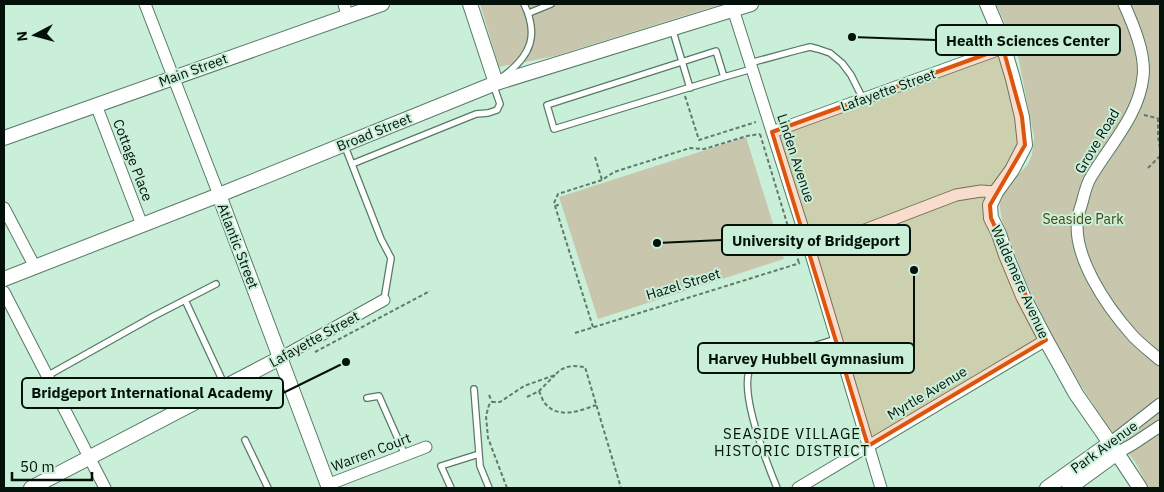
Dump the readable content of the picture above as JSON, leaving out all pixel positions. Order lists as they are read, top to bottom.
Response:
{
  "streets": {
    "street": [
      "Main Street",
      "Lafayette Street",
      "Broad Street",
      "Grove Road",
      "Linden Avenue",
      "Cottage Place",
      "Atlantic Street",
      "Waldemere Avenue",
      "Myrtle Avenue",
      "Park Avenue",
      "Warren Court"
    ],
    "path": ["Hazel Street"]
  },
  "crossings": [
    ["Main Street", "Cottage Place"],
    ["Main Street", "Atlantic Street"],
    ["Lafayette Street", "Linden Avenue"],
    ["Lafayette Street", "Atlantic Street"],
    ["Lafayette Street", "Waldemere Avenue"],
    ["Broad Street", "Linden Avenue"],
    ["Broad Street", "Cottage Place"],
    ["Broad Street", "Atlantic Street"],
    ["Linden Avenue", "Myrtle Avenue"],
    ["Atlantic Street", "Warren Court"],
    ["Waldemere Avenue", "Myrtle Avenue"],
    ["Waldemere Avenue", "Park Avenue"]
  ],
  "districts": ["SEASIDE VILLAGE HISTORIC DISTRICT"],
  "parks": ["Seaside Park"],
  "places": [
    "Health Sciences Center",
    "University of Bridgeport",
    "Harvey Hubbell Gymnasium",
    "Bridgeport International Academy"
  ],
  "scale_bar": "50 m",
  "north": "left"
}
